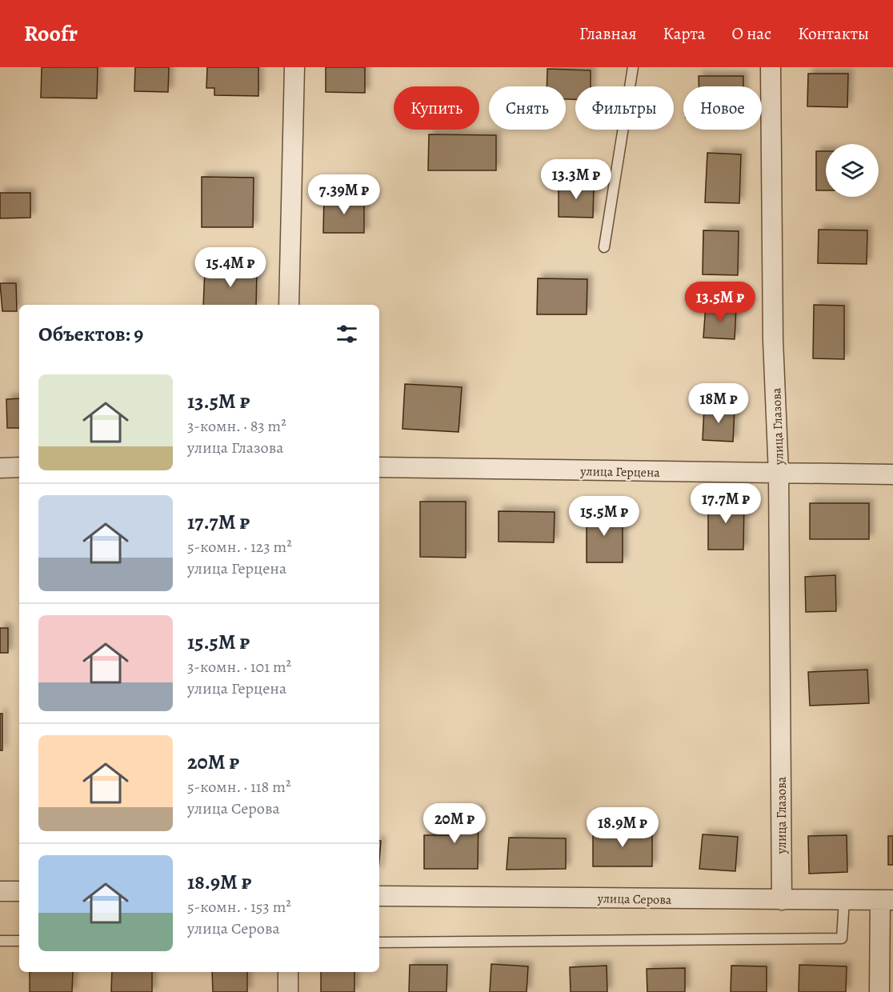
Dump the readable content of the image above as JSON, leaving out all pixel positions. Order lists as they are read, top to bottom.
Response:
{
  "streets": {
    "street": ["улица Глазова", "улица Герцена", "улица Серова"]
  },
  "crossings": [
    ["улица Глазова", "улица Герцена"],
    ["улица Глазова", "улица Серова"]
  ],
  "page": {
    "header": "Roofr",
    "nav": [
      "Главная",
      "Карта",
      "О нас",
      "Контакты"
    ],
    "chip": [
      "Купить",
      "Снять",
      "Фильтры",
      "Новое"
    ],
    "price": [
      "13.3M ₽",
      "7.39M ₽",
      "15.4M ₽",
      "13.5M ₽",
      "18M ₽",
      "17.7M ₽",
      "15.5M ₽",
      "20M ₽",
      "18.9M ₽"
    ],
    "heading": "Объектов: 9",
    "list": [
      {
        "name": "13.5M ₽",
        "note": "3-комн. · 83 m² · улица Глазова"
      },
      {
        "name": "17.7M ₽",
        "note": "5-комн. · 123 m² · улица Герцена"
      },
      {
        "name": "15.5M ₽",
        "note": "3-комн. · 101 m² · улица Герцена"
      },
      {
        "name": "20M ₽",
        "note": "5-комн. · 118 m² · улица Серова"
      },
      {
        "name": "18.9M ₽",
        "note": "5-комн. · 153 m² · улица Серова"
      }
    ]
  }
}
